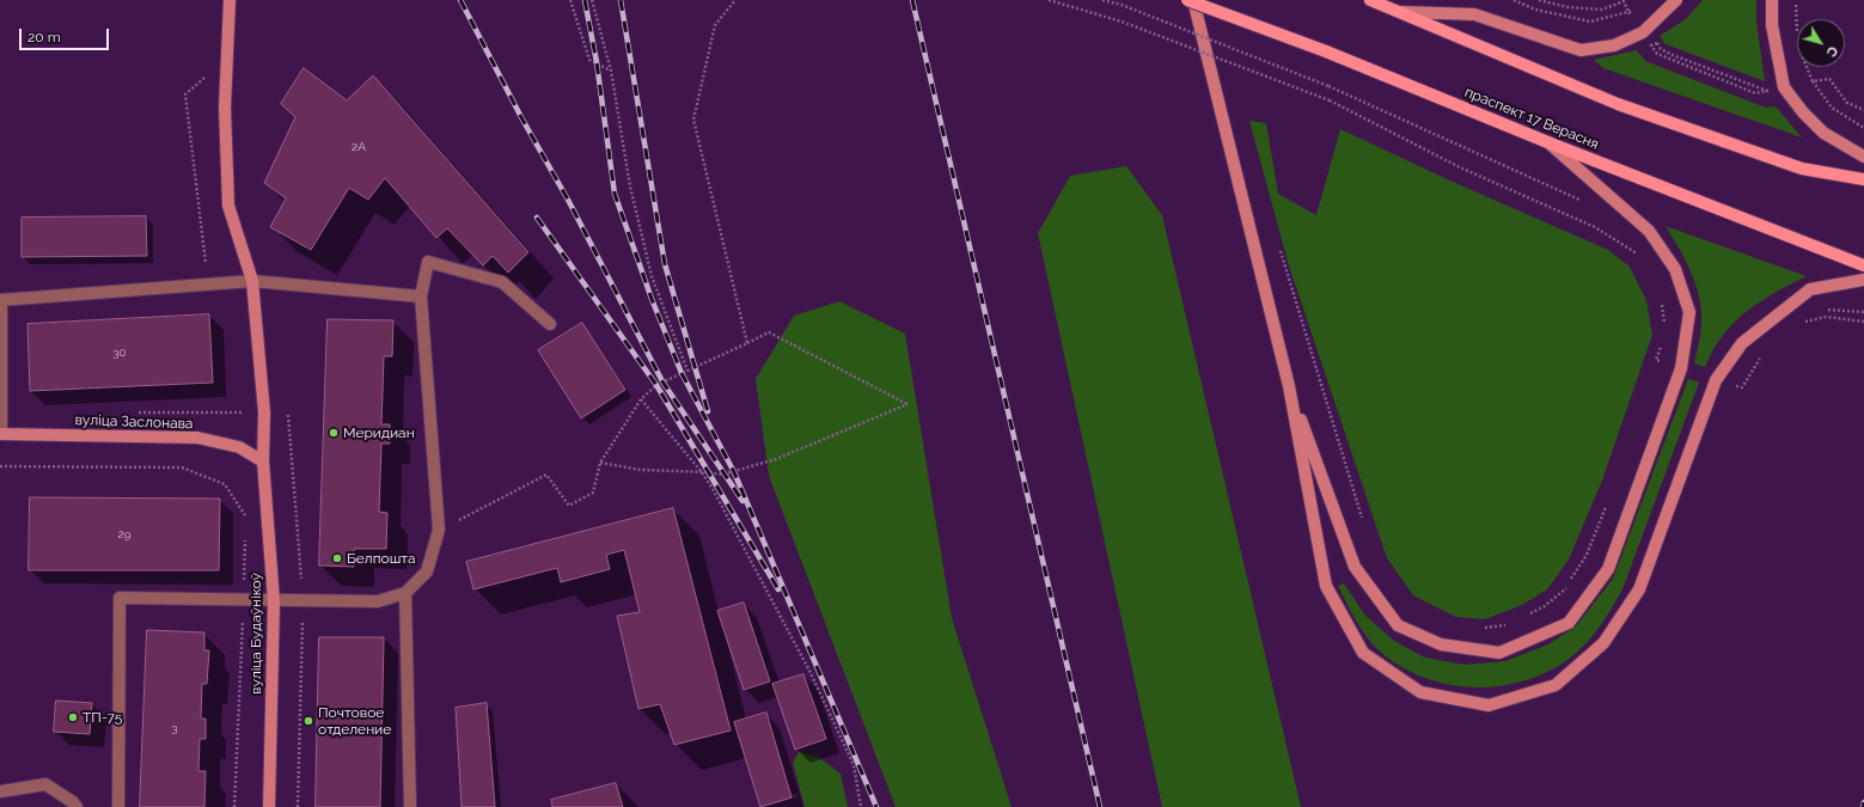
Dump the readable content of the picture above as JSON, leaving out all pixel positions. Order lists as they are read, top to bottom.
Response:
{
  "streets": {
    "main road": ["праспект 17 Верасня", "вуліца Заслонава", "вуліца Будаўнікоў"]
  },
  "crossings": [
    ["вуліца Заслонава", "вуліца Будаўнікоў"]
  ],
  "places": [
    "Меридиан",
    "Белпошта",
    "ТП-75",
    "Почтовое отделение"
  ],
  "house_numbers": [
    "2А",
    "30",
    "29",
    "3"
  ],
  "scale_bar": "20 m",
  "north": "bottom right"
}
